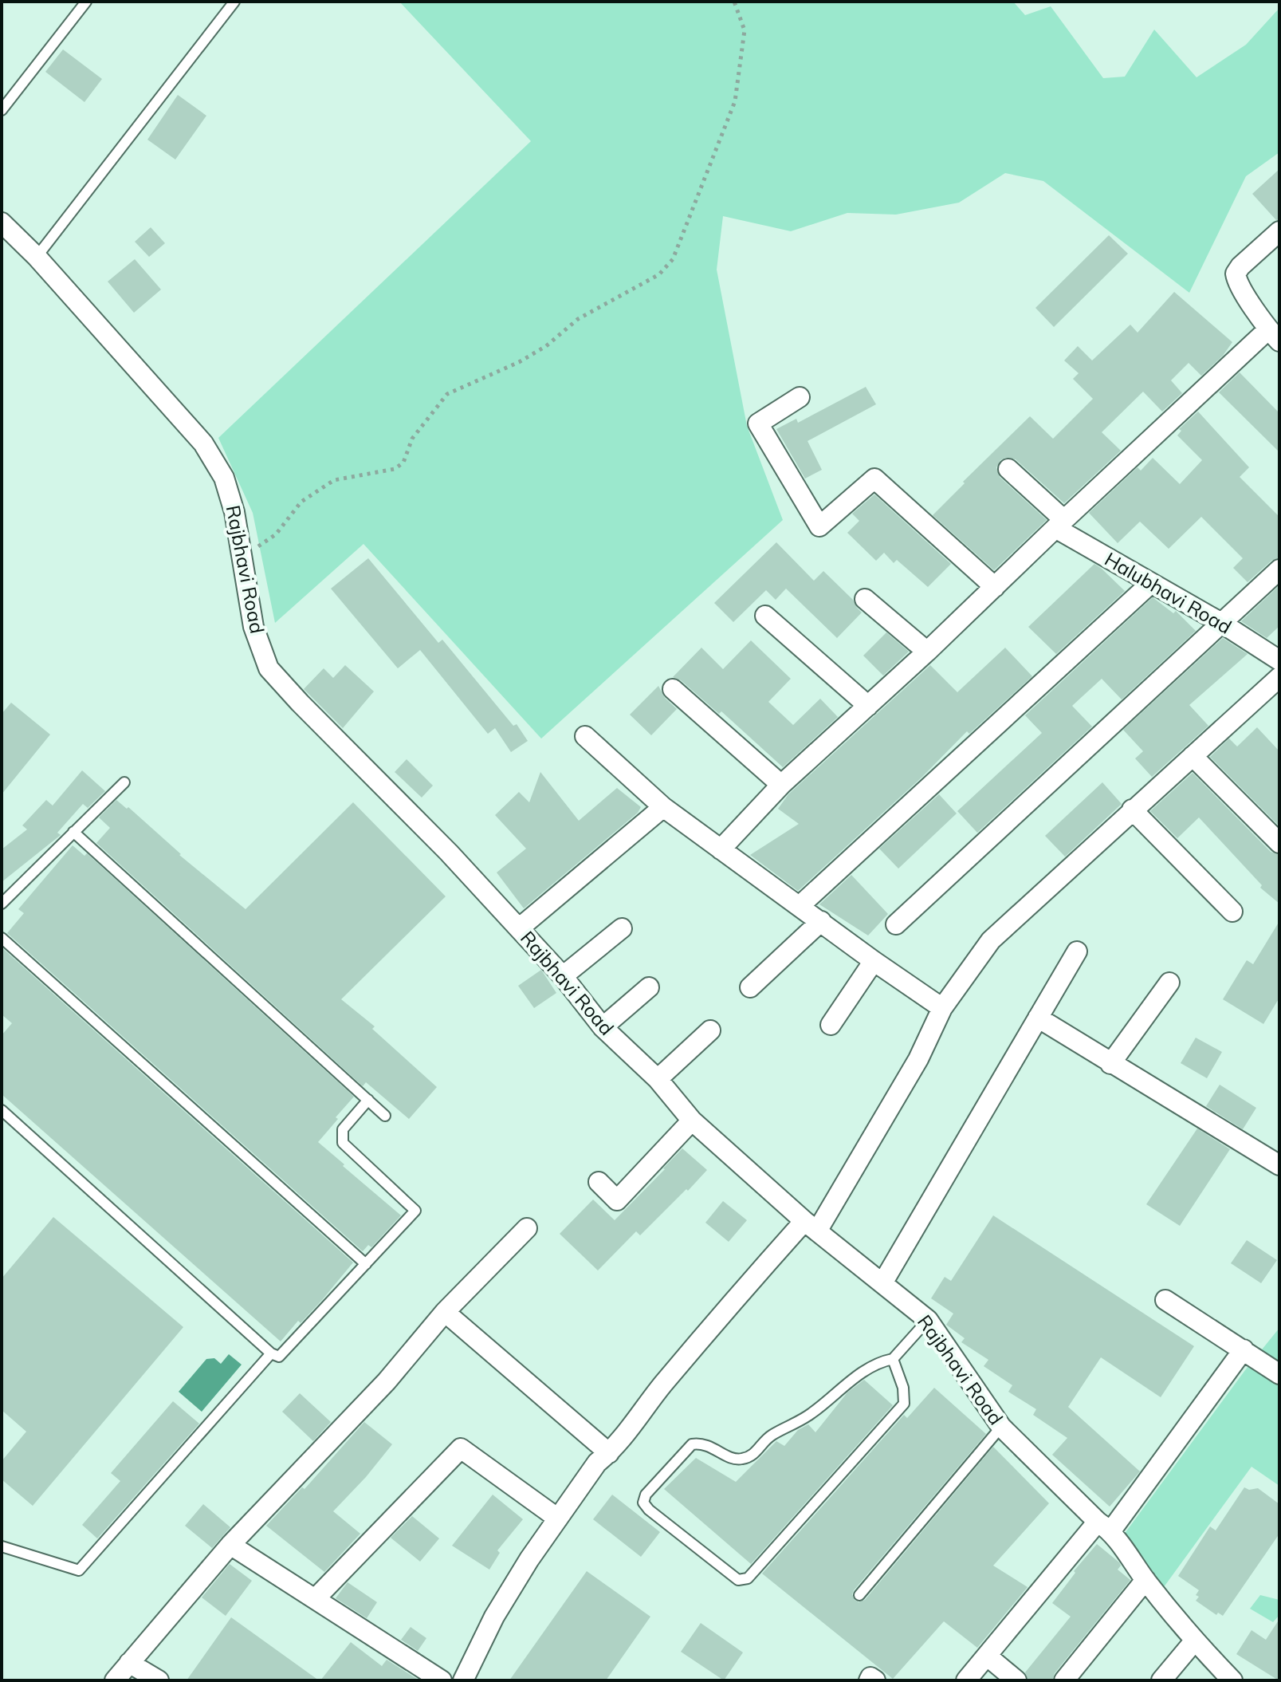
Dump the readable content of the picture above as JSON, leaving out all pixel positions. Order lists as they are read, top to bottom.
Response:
{
  "streets": {
    "street": ["Rajbhavi Road", "Halubhavi Road"]
  }
}
